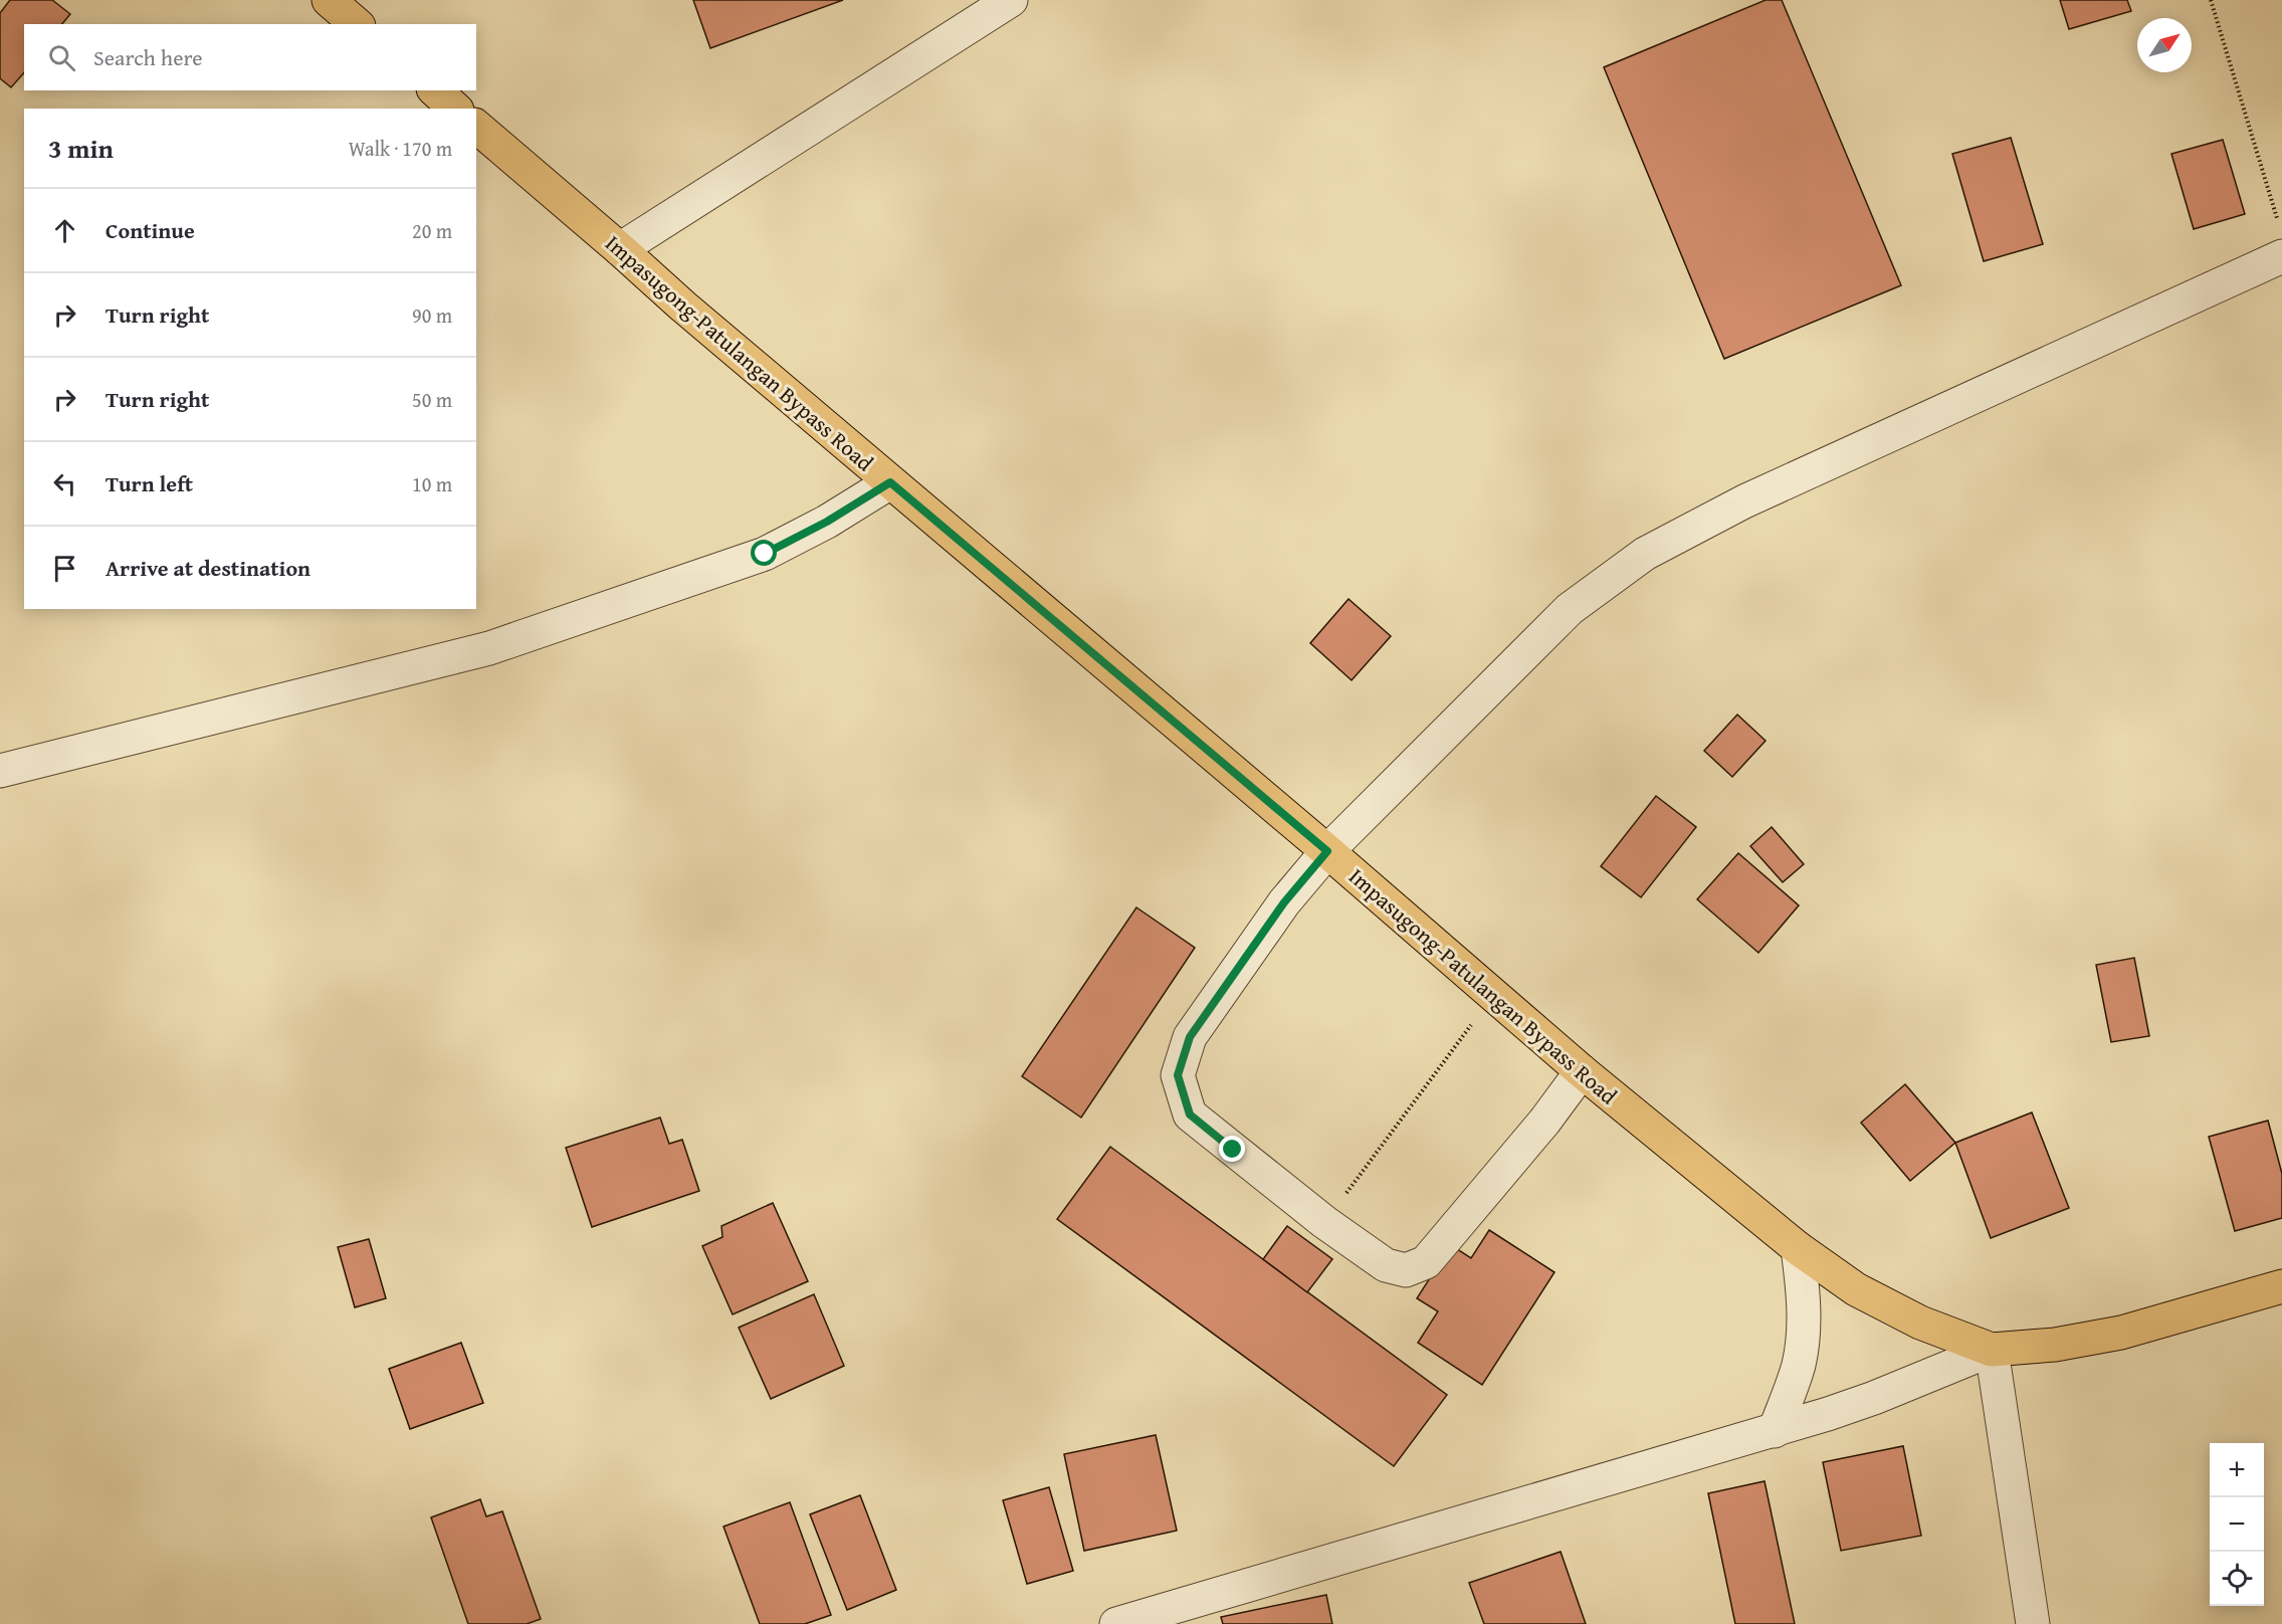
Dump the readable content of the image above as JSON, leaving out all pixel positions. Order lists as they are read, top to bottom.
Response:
{
  "streets": {
    "main road": ["Impasugong-Patulangan Bypass Road"]
  },
  "north": "top right",
  "page": {
    "search": "Search here",
    "heading": ["3 min", "Walk · 170 m"],
    "list": [
      ["Continue", "20 m"],
      ["Turn right", "90 m"],
      ["Turn right", "50 m"],
      ["Turn left", "10 m"],
      "Arrive at destination"
    ],
    "map_buttons": ["+", "−"]
  }
}
